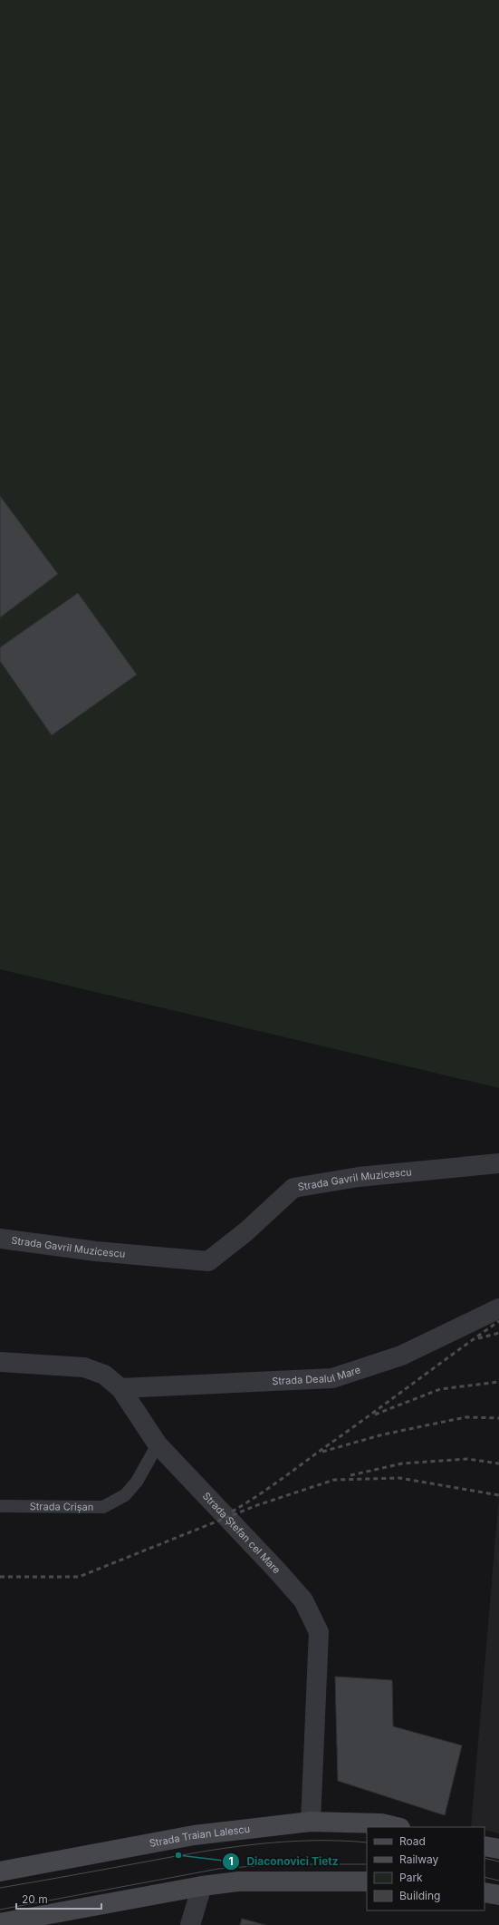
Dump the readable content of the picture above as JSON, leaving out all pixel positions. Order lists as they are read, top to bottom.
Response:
{
  "streets": {
    "main road": ["Strada Traian Lalescu"],
    "street": ["Strada Gavril Muzicescu", "Strada Dealul Mare", "Strada Ștefan cel Mare"],
    "lane": ["Strada Crișan"]
  },
  "crossings": [
    ["Strada Dealul Mare", "Strada Ștefan cel Mare"],
    ["Strada Crișan", "Strada Ștefan cel Mare"],
    ["Strada Ștefan cel Mare", "Strada Traian Lalescu"]
  ],
  "places": ["Diaconovici Tietz"],
  "legend": [
    "Road",
    "Railway",
    "Park",
    "Building"
  ],
  "scale_bar": "20 m"
}
